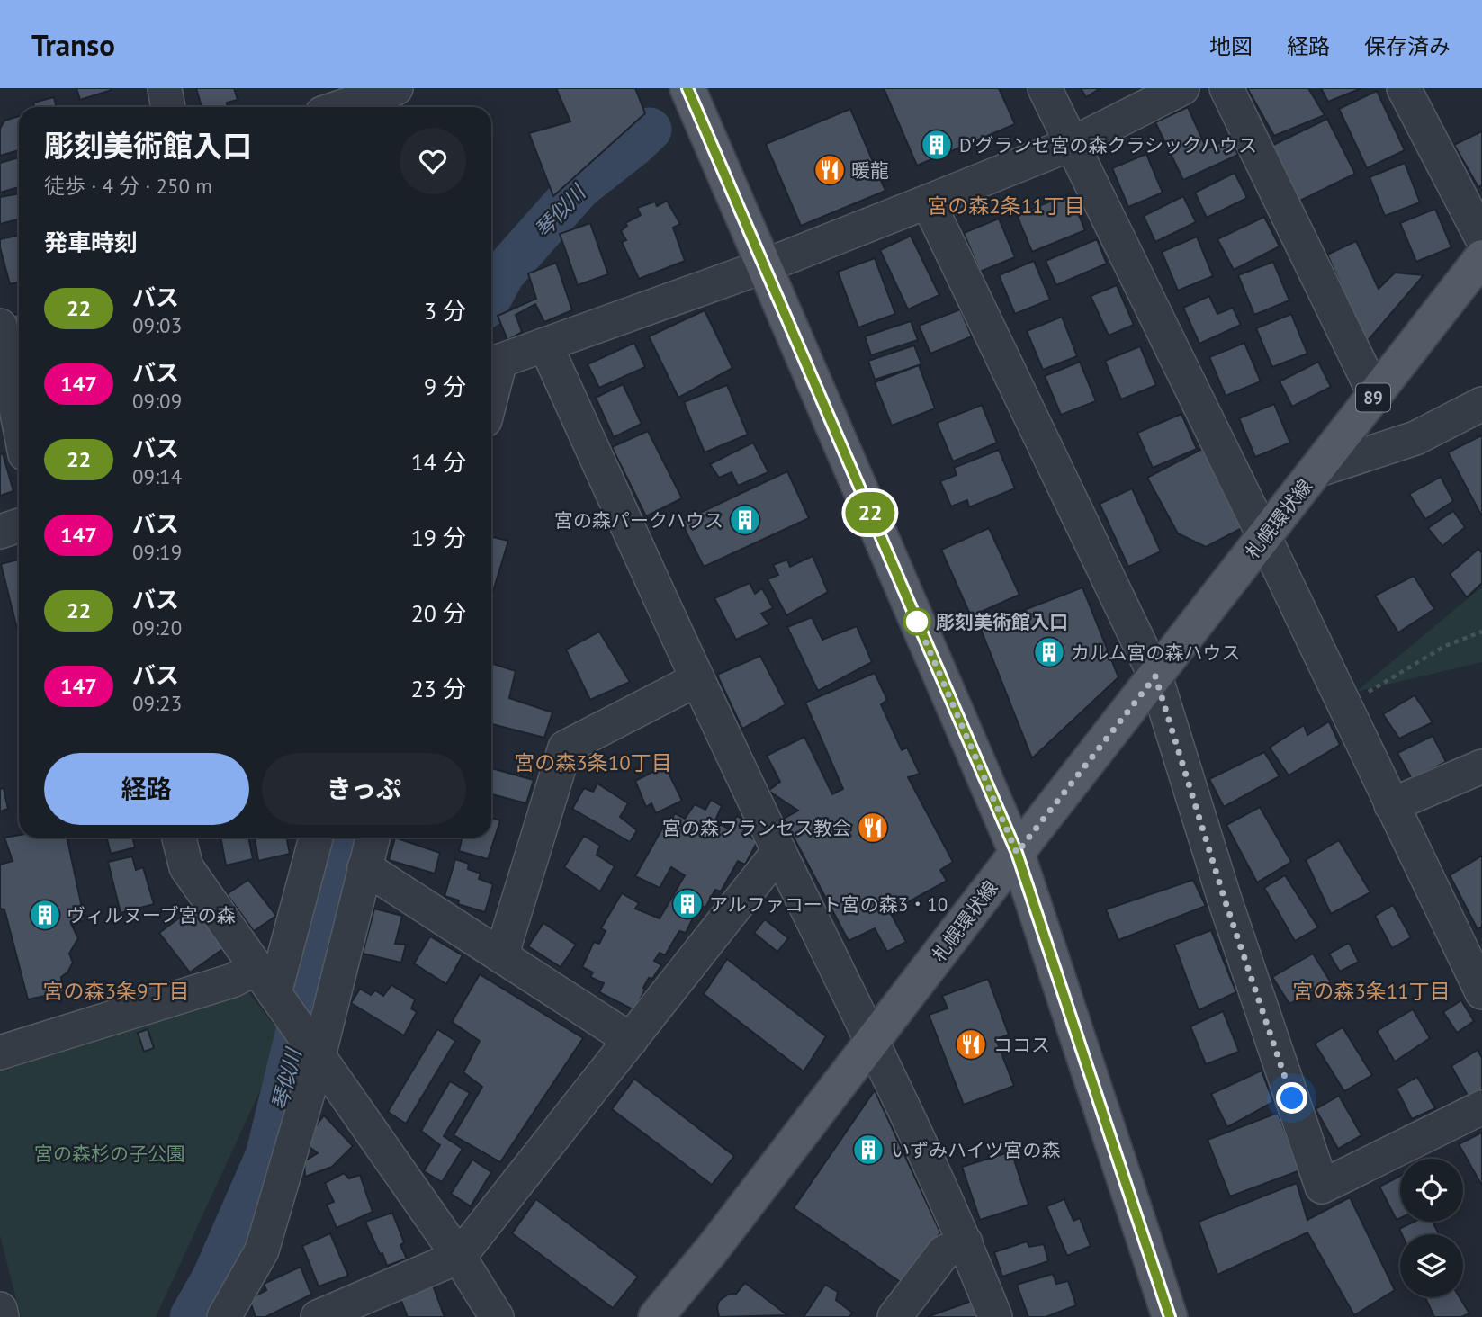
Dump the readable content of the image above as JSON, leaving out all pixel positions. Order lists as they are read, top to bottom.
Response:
{
  "streets": {
    "main road": ["89", "札幌環状線"]
  },
  "districts": [
    "宮の森2条11丁目",
    "宮の森3条10丁目",
    "宮の森3条9丁目",
    "宮の森3条11丁目"
  ],
  "water": ["琴似川"],
  "parks": ["宮の森杉の子公園"],
  "places": {
    "building": [
      "D'グランセ宮の森クラシックハウス",
      "宮の森パークハウス",
      "カルム宮の森ハウス",
      "アルファコート宮の森3・10",
      "ヴィルヌーブ宮の森",
      "いずみハイツ宮の森"
    ],
    "restaurant": ["暖龍", "宮の森フランセス教会", "ココス"],
    "other": ["彫刻美術館入口"]
  },
  "lines": ["bus line 22"],
  "page": {
    "header": "Transo",
    "nav": ["地図", "経路", "保存済み"],
    "on_map": "22",
    "heading": [
      ["彫刻美術館入口", "徒歩 · 4 分 · 250 m"],
      "発車時刻"
    ],
    "list": [
      {
        "mark": "22",
        "name": "バス",
        "note": "09:03",
        "value": "3 分"
      },
      {
        "mark": "147",
        "name": "バス",
        "note": "09:09",
        "value": "9 分"
      },
      {
        "mark": "22",
        "name": "バス",
        "note": "09:14",
        "value": "14 分"
      },
      {
        "mark": "147",
        "name": "バス",
        "note": "09:19",
        "value": "19 分"
      },
      {
        "mark": "22",
        "name": "バス",
        "note": "09:20",
        "value": "20 分"
      },
      {
        "mark": "147",
        "name": "バス",
        "note": "09:23",
        "value": "23 分"
      }
    ],
    "buttons": ["経路", "きっぷ"]
  }
}
